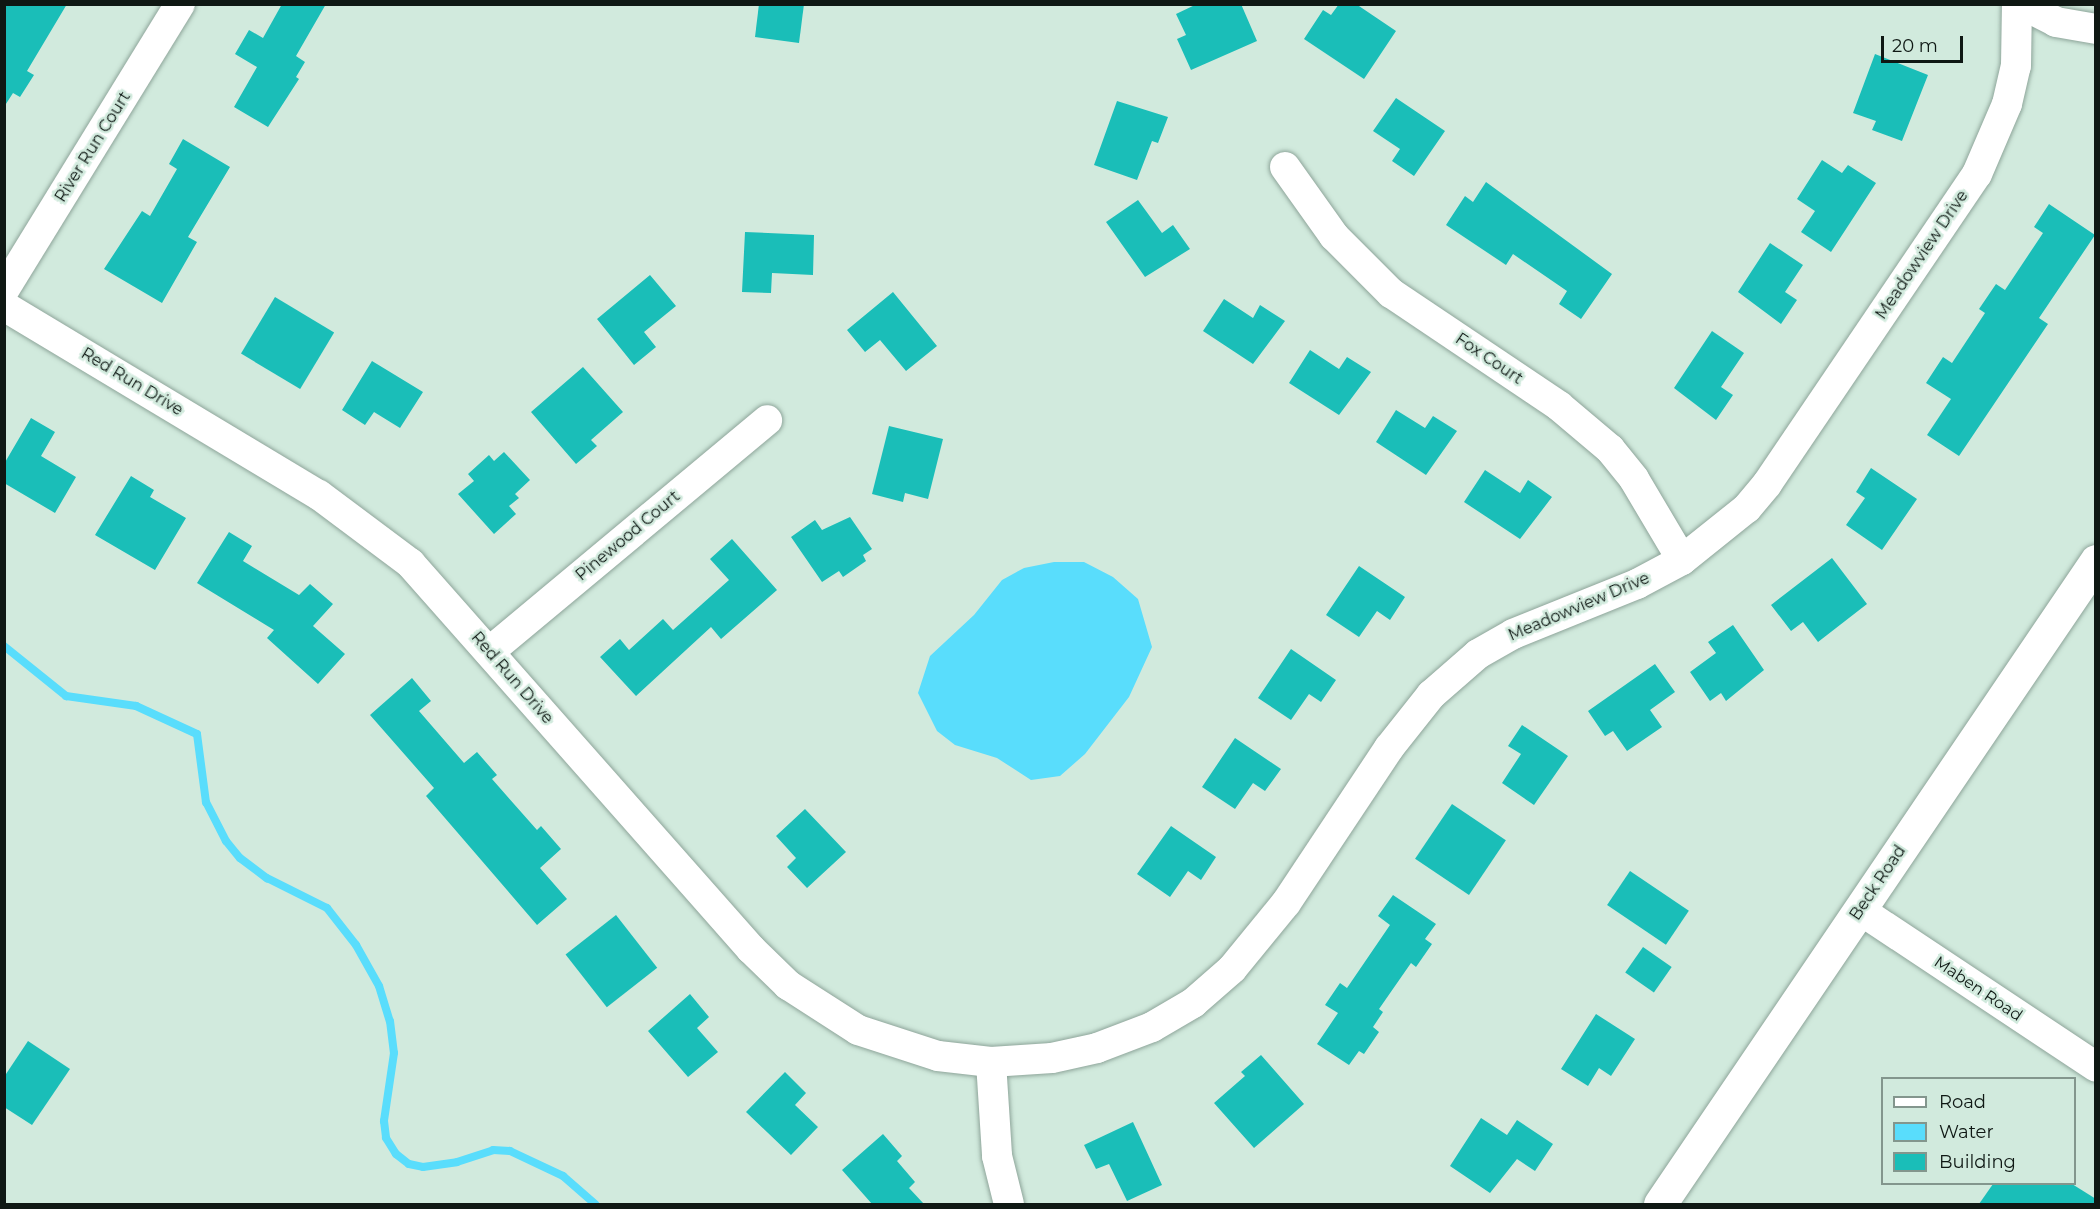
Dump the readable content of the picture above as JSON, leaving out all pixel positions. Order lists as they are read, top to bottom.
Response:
{
  "streets": {
    "main road": ["Beck Road"],
    "street": [
      "River Run Court",
      "Meadowview Drive",
      "Fox Court",
      "Red Run Drive",
      "Pinewood Court",
      "Maben Road"
    ]
  },
  "crossings": [
    ["Meadowview Drive", "Fox Court"],
    ["Meadowview Drive", "Red Run Drive"],
    ["Red Run Drive", "Pinewood Court"],
    ["Beck Road", "Maben Road"]
  ],
  "legend": ["Road", "Water", "Building"],
  "scale_bar": "20 m"
}
